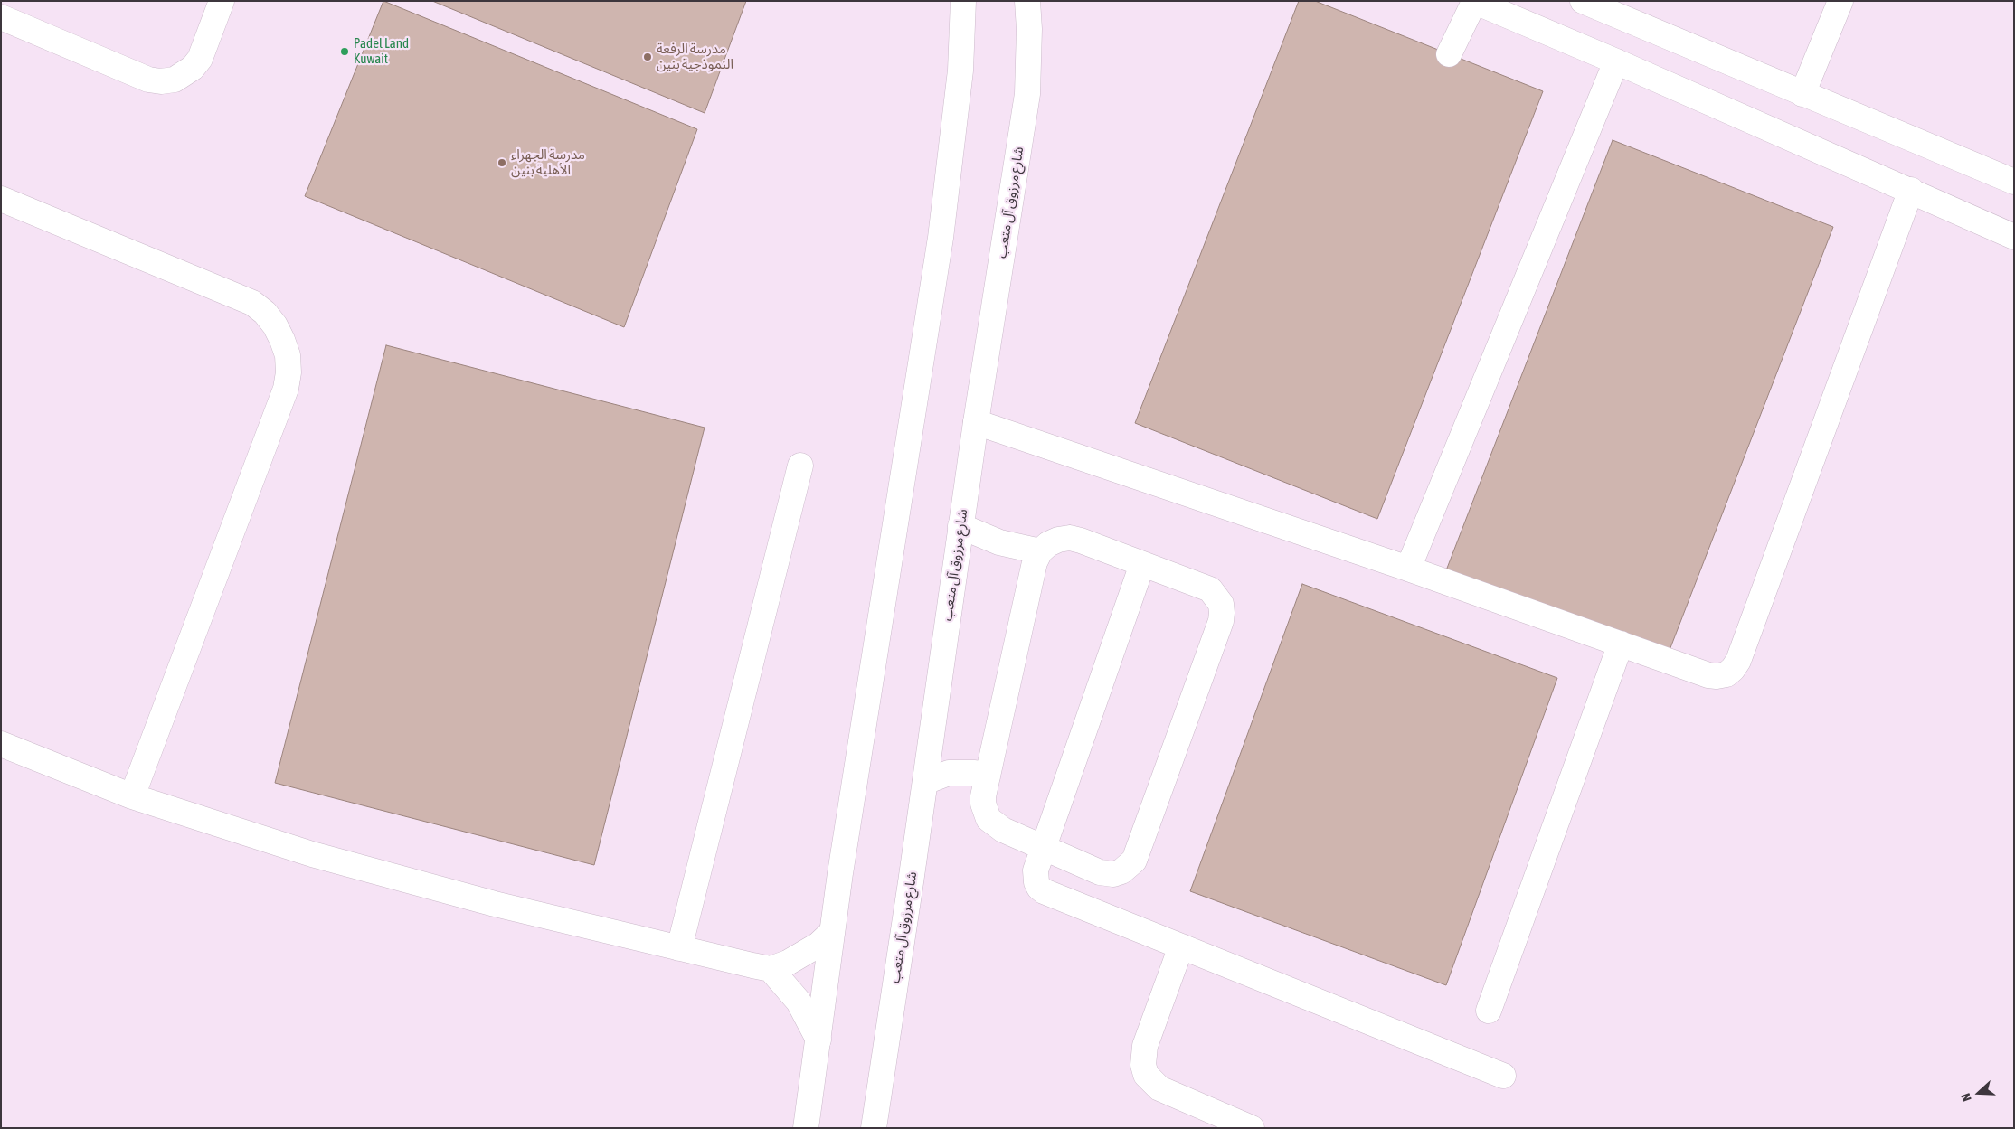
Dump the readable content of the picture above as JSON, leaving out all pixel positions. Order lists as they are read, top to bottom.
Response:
{
  "streets": {
    "main road": ["شارع مرزوق آل متعب"]
  },
  "places": ["Padel Land Kuwait", "مدرسة الرفعة النموذجية بنين", "مدرسة الجهراء الأهلية بنين"],
  "north": "left"
}
